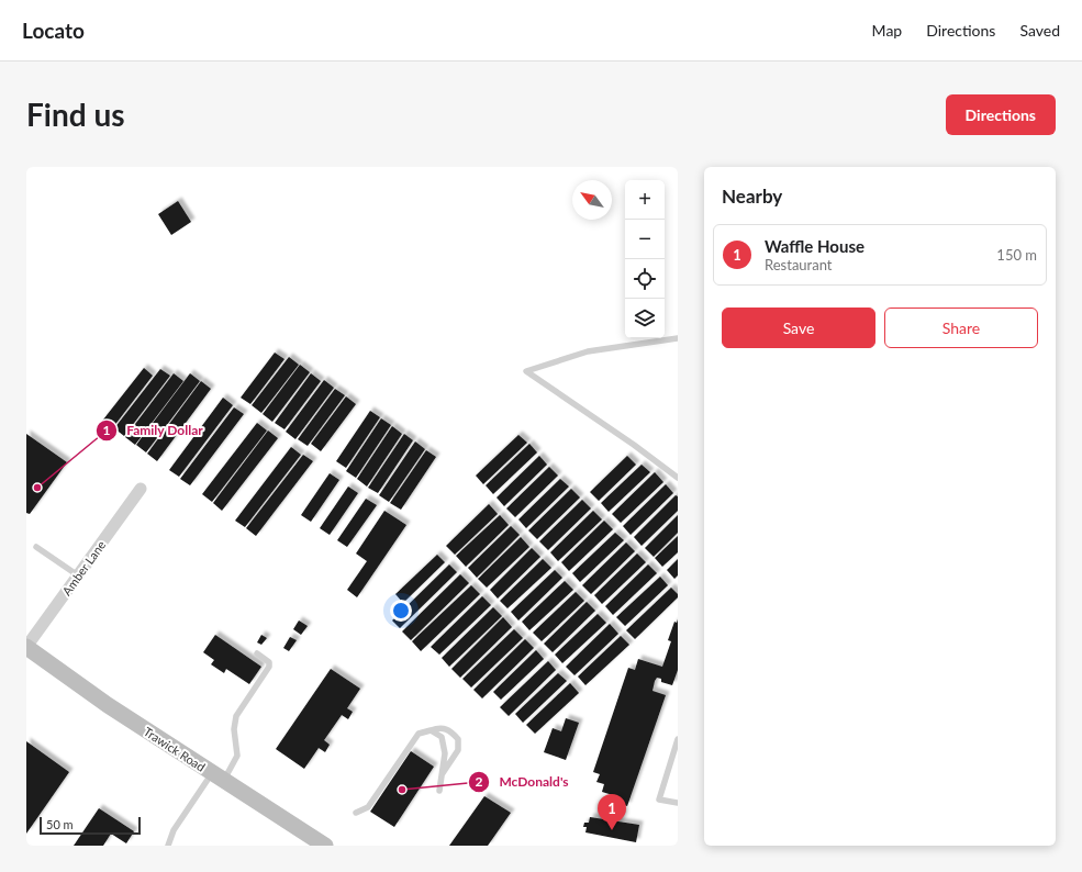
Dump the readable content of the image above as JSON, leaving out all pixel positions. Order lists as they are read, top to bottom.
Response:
{
  "streets": {
    "street": ["Amber Lane", "Trawick Road"]
  },
  "crossings": [
    ["Amber Lane", "Trawick Road"]
  ],
  "places": ["Family Dollar", "McDonald's"],
  "scale_bar": "50 m",
  "north": "top left",
  "page": {
    "header": "Locato",
    "nav": ["Map", "Directions", "Saved"],
    "buttons": [
      "Directions",
      ["Save", "Share"]
    ],
    "title": "Find us",
    "heading": "Nearby",
    "map_buttons": ["+", "−"],
    "list": [
      {
        "mark": "1",
        "name": "Waffle House",
        "note": "Restaurant",
        "value": "150 m"
      }
    ],
    "pins": "1",
    "scale": "50 m"
  }
}
